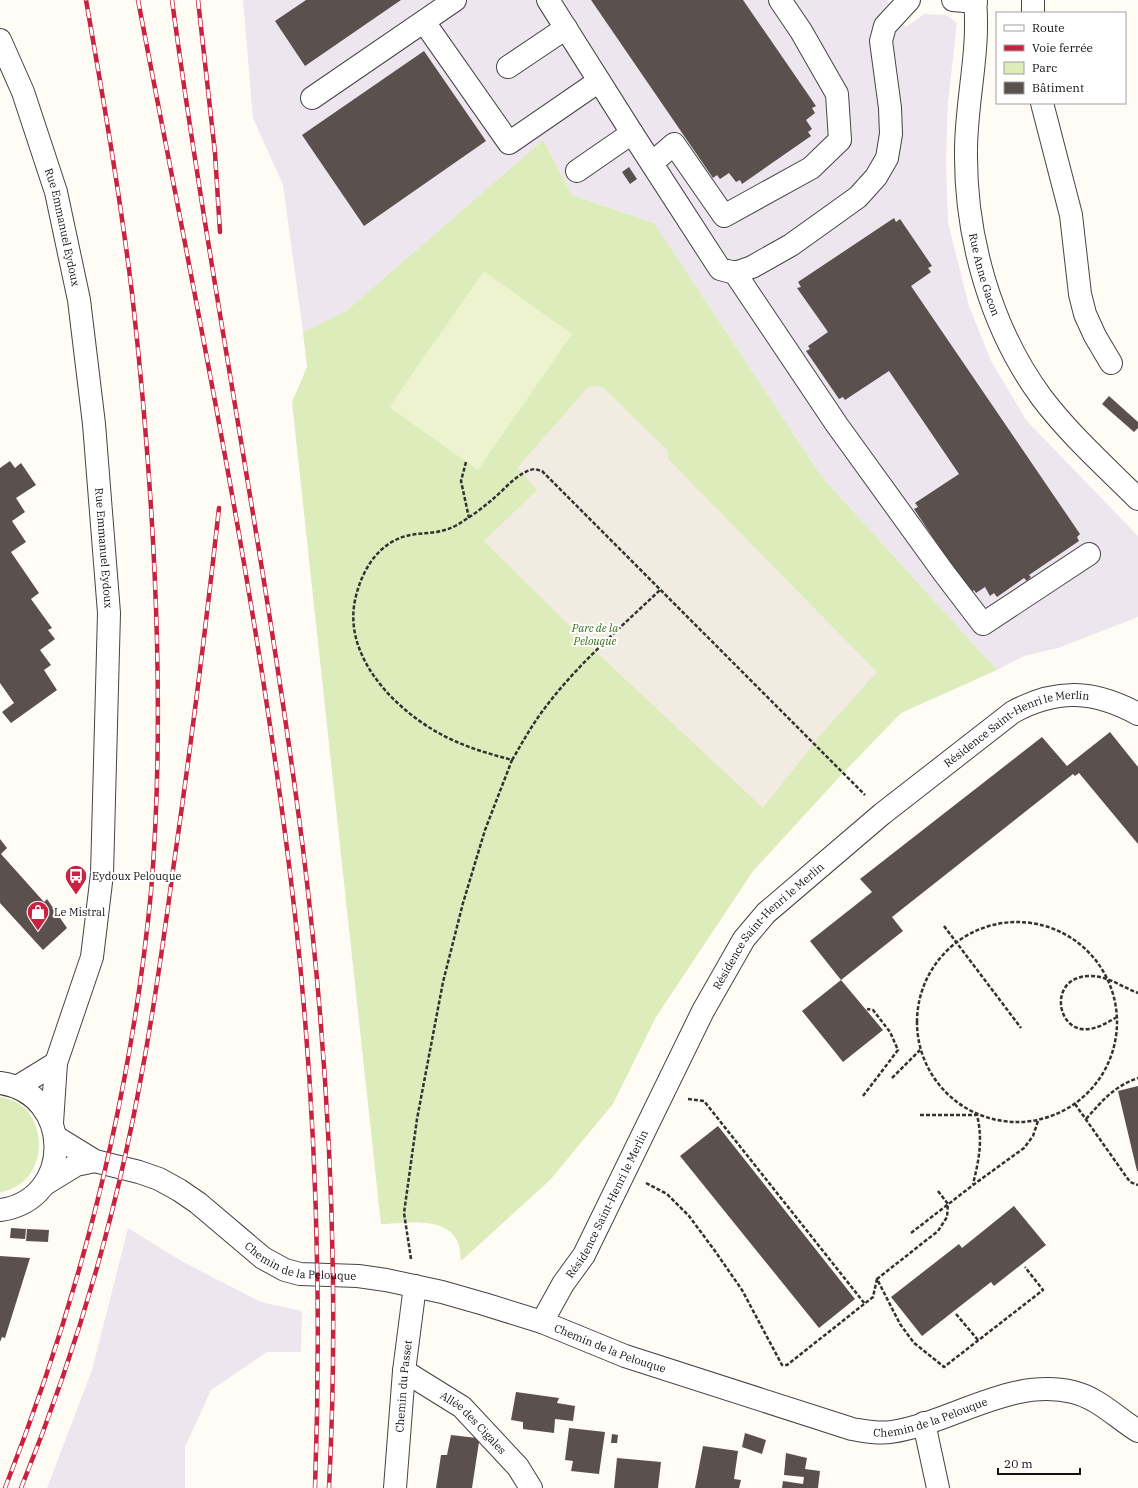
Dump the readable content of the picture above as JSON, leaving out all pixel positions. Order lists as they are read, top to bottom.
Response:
{
  "streets": {
    "street": [
      "Rue Emmanuel Eydoux",
      "Rue Anne Gacon",
      "Résidence Saint-Henri le Merlin",
      "Chemin de la Pelouque",
      "Chemin du Passet",
      "Allée des Cigales"
    ]
  },
  "crossings": [
    ["Rue Emmanuel Eydoux", "Chemin de la Pelouque"],
    ["Résidence Saint-Henri le Merlin", "Chemin de la Pelouque"],
    ["Chemin de la Pelouque", "Chemin du Passet"],
    ["Chemin du Passet", "Allée des Cigales"]
  ],
  "parks": ["Parc de la Pelouque"],
  "places": {
    "bus stop": ["Eydoux Pelouque"],
    "shop": ["Le Mistral"]
  },
  "legend": [
    "Route",
    "Voie ferrée",
    "Parc",
    "Bâtiment"
  ],
  "scale_bar": "20 m"
}
